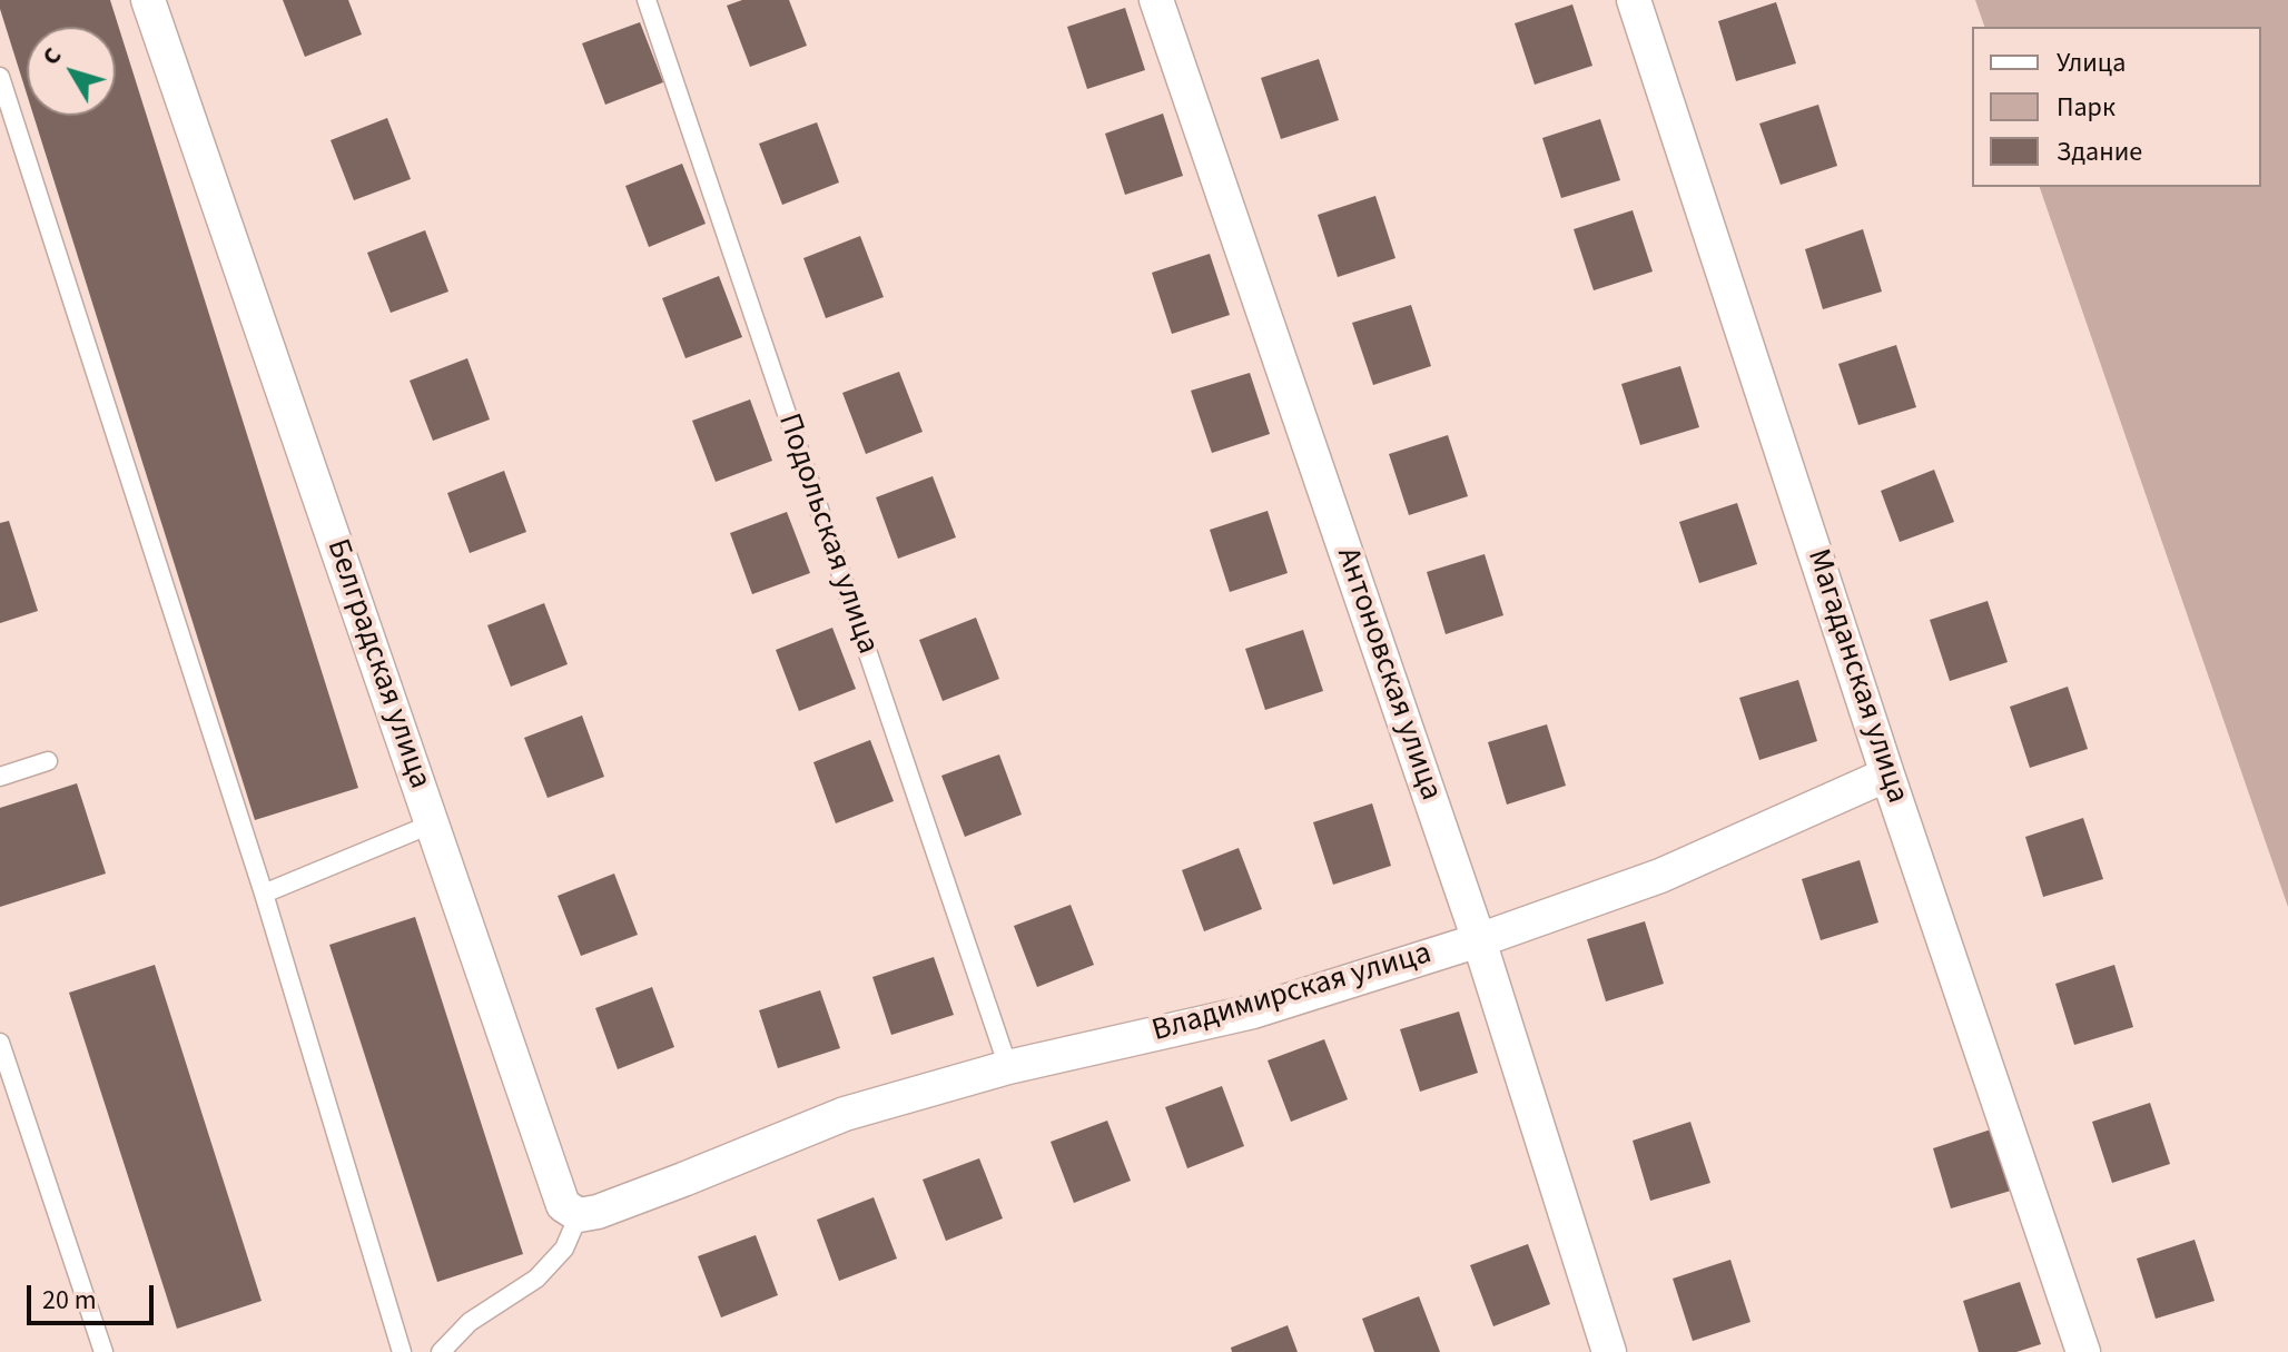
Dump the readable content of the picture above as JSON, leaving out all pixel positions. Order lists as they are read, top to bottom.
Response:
{
  "streets": {
    "street": [
      "Белградская улица",
      "Антоновская улица",
      "Магаданская улица",
      "Владимирская улица"
    ],
    "lane": ["Подольская улица"]
  },
  "crossings": [
    ["Подольская улица", "Владимирская улица"],
    ["Белградская улица", "Владимирская улица"],
    ["Антоновская улица", "Владимирская улица"],
    ["Магаданская улица", "Владимирская улица"]
  ],
  "legend": ["Улица", "Парк", "Здание"],
  "scale_bar": "20 m",
  "north": "top left"
}
